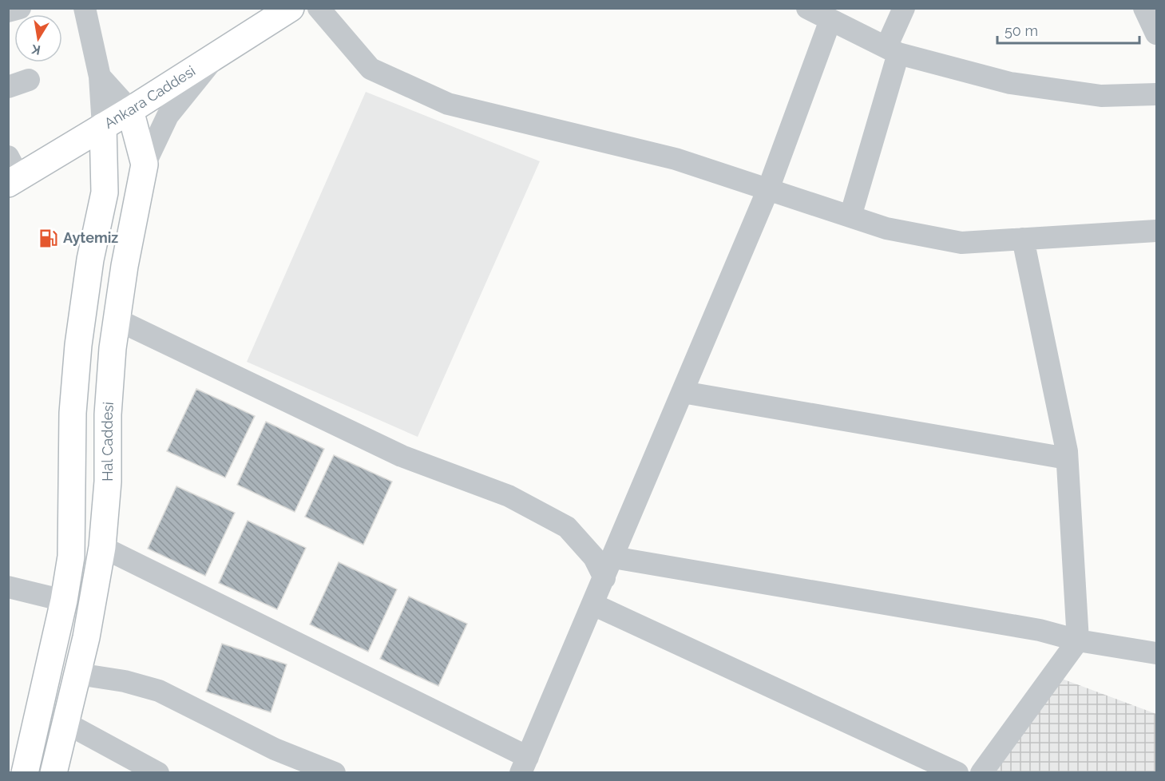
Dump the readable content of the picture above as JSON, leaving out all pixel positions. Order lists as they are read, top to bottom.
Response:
{
  "streets": {
    "street": ["Ankara Caddesi", "Hal Caddesi"]
  },
  "crossings": [
    ["Ankara Caddesi", "Hal Caddesi"]
  ],
  "places": {
    "fuel station": ["Aytemiz"]
  },
  "scale_bar": "50 m",
  "north": "bottom"
}
